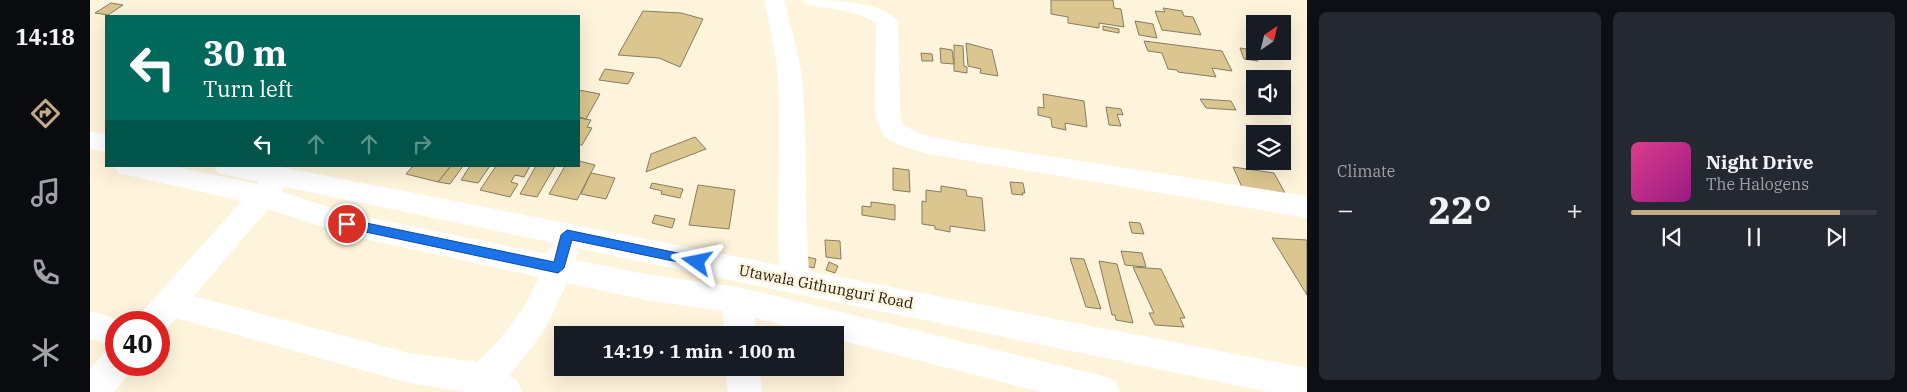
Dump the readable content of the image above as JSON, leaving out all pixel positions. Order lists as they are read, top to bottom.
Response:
{
  "streets": {
    "street": ["Utawala Githunguri Road"]
  },
  "north": "top right",
  "page": {
    "tabs": "14:18",
    "tile": "Climate",
    "turn": ["30 m", "Turn left"],
    "song": ["Night Drive", "The Halogens"],
    "heat": ["−", "22°", "+"],
    "limit": "40",
    "trip": "14:19 · 1 min · 100 m"
  }
}
